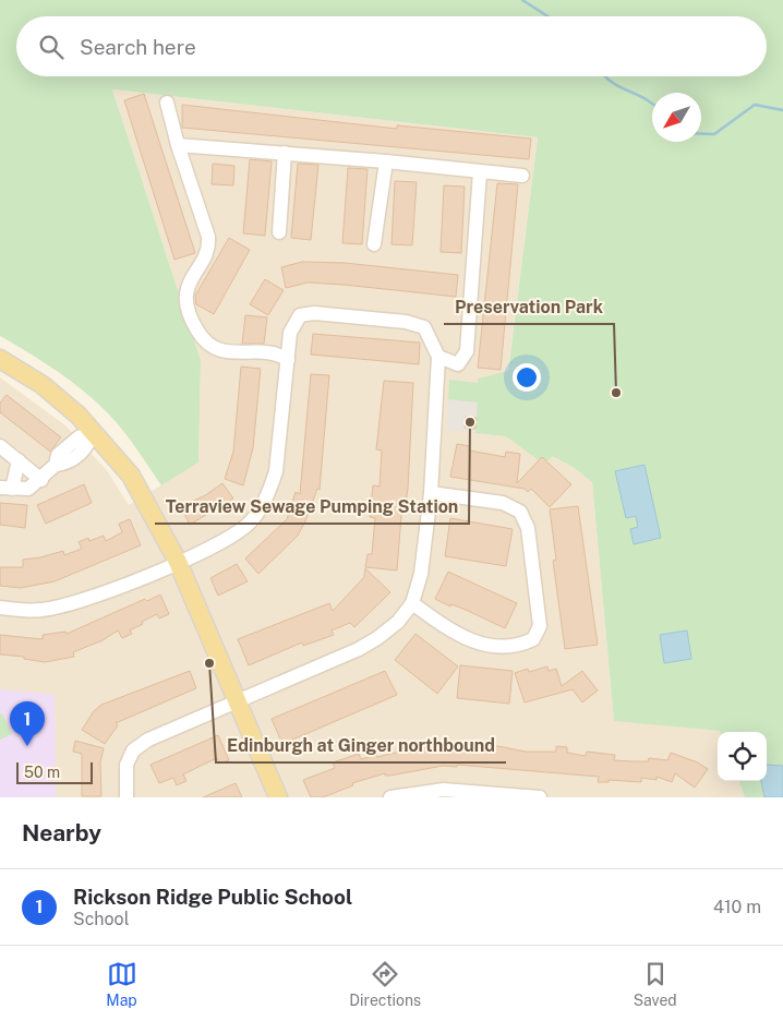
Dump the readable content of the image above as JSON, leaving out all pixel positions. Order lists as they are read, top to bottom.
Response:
{
  "places": ["Preservation Park", "Terraview Sewage Pumping Station", "Edinburgh at Ginger northbound"],
  "scale_bar": "50 m",
  "north": "bottom left",
  "page": {
    "search": "Search here",
    "pins": "1",
    "scale": "50 m",
    "heading": "Nearby",
    "list": [
      {
        "mark": "1",
        "name": "Rickson Ridge Public School",
        "note": "School",
        "value": "410 m"
      }
    ],
    "nav": ["Map", "Directions", "Saved"]
  }
}
